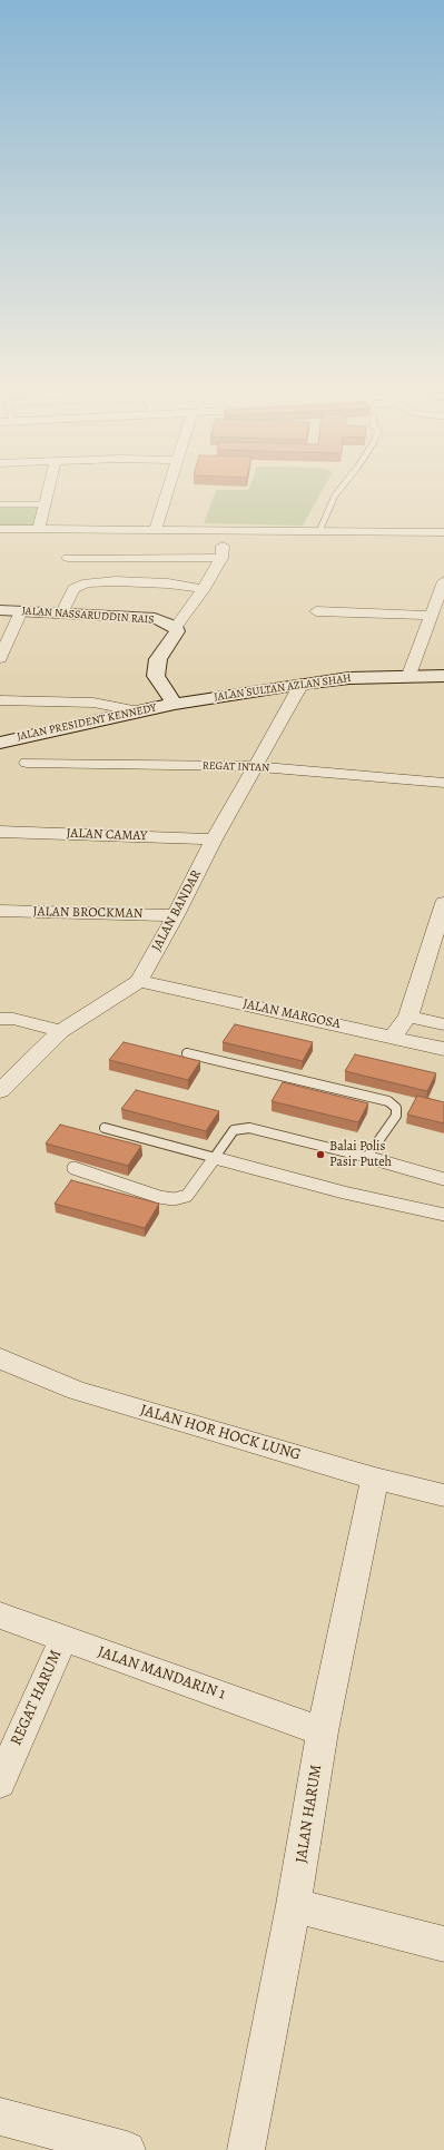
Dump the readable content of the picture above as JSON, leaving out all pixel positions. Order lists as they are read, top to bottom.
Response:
{
  "streets": {
    "main road": ["JALAN NASSARUDDIN RAIS", "JALAN SULTAN AZLAN SHAH", "JALAN PRESIDENT KENNEDY"],
    "street": [
      "REGAT INTAN",
      "JALAN CAMAY",
      "JALAN BANDAR",
      "JALAN BROCKMAN",
      "JALAN MARGOSA",
      "JALAN HOR HOCK LUNG",
      "JALAN MANDARIN 1",
      "REGAT HARUM",
      "JALAN HARUM"
    ]
  },
  "crossings": [
    ["JALAN SULTAN AZLAN SHAH", "JALAN PRESIDENT KENNEDY"],
    ["JALAN SULTAN AZLAN SHAH", "JALAN BANDAR"],
    ["REGAT INTAN", "JALAN BANDAR"],
    ["JALAN CAMAY", "JALAN BANDAR"],
    ["JALAN BANDAR", "JALAN BROCKMAN"],
    ["JALAN BANDAR", "JALAN MARGOSA"],
    ["JALAN HOR HOCK LUNG", "JALAN HARUM"],
    ["JALAN MANDARIN 1", "REGAT HARUM"],
    ["JALAN MANDARIN 1", "JALAN HARUM"]
  ],
  "places": ["Balai Polis Pasir Puteh"]
}
